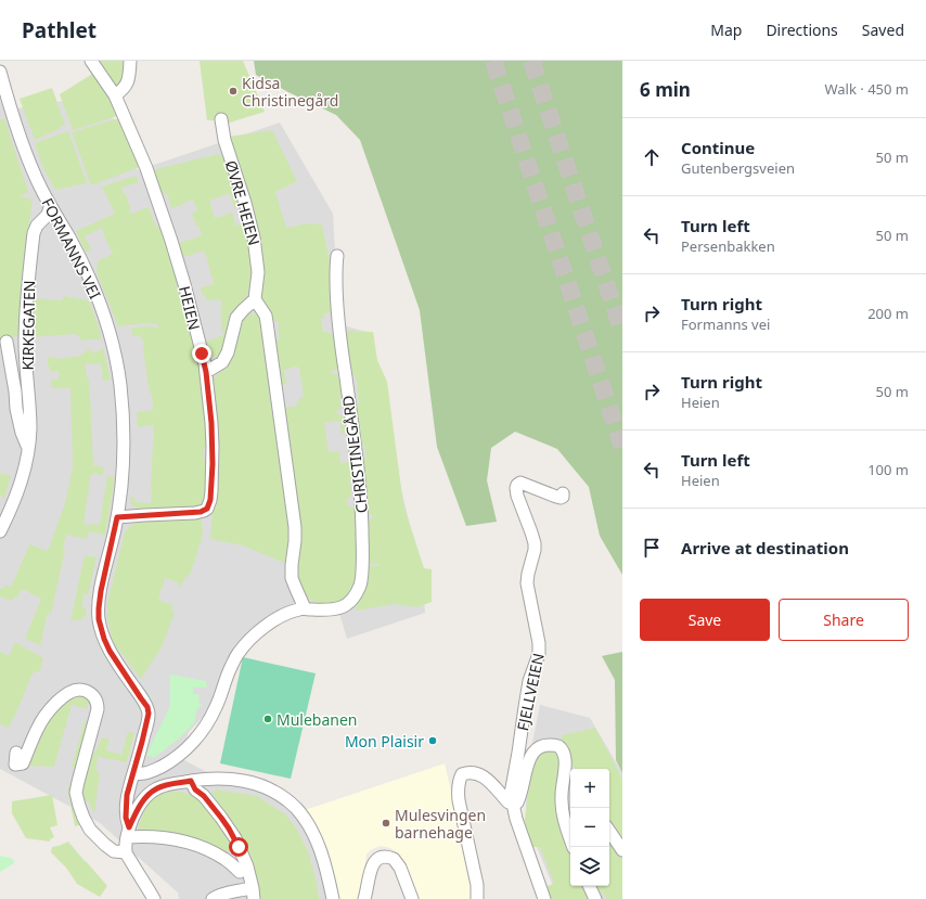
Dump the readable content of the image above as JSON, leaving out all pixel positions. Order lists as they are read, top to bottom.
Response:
{
  "streets": {
    "street": [
      "ØVRE HEIEN",
      "FORMANNS VEI",
      "HEIEN",
      "KIRKEGATEN",
      "CHRISTINEGÅRD",
      "FJELLVEIEN"
    ]
  },
  "crossings": [
    ["FORMANNS VEI", "HEIEN"],
    ["FORMANNS VEI", "KIRKEGATEN"],
    ["FORMANNS VEI", "CHRISTINEGÅRD"]
  ],
  "places": [
    "Kidsa Christinegård",
    "Mulebanen",
    "Mon Plaisir",
    "Mulesvingen barnehage"
  ],
  "page": {
    "header": "Pathlet",
    "nav": ["Map", "Directions", "Saved"],
    "heading": ["6 min", "Walk · 450 m"],
    "list": [
      ["Continue", "Gutenbergsveien", "50 m"],
      ["Turn left", "Persenbakken", "50 m"],
      ["Turn right", "Formanns vei", "200 m"],
      ["Turn right", "Heien", "50 m"],
      ["Turn left", "Heien", "100 m"],
      "Arrive at destination"
    ],
    "buttons": ["Save", "Share"],
    "map_buttons": ["+", "−"]
  }
}
